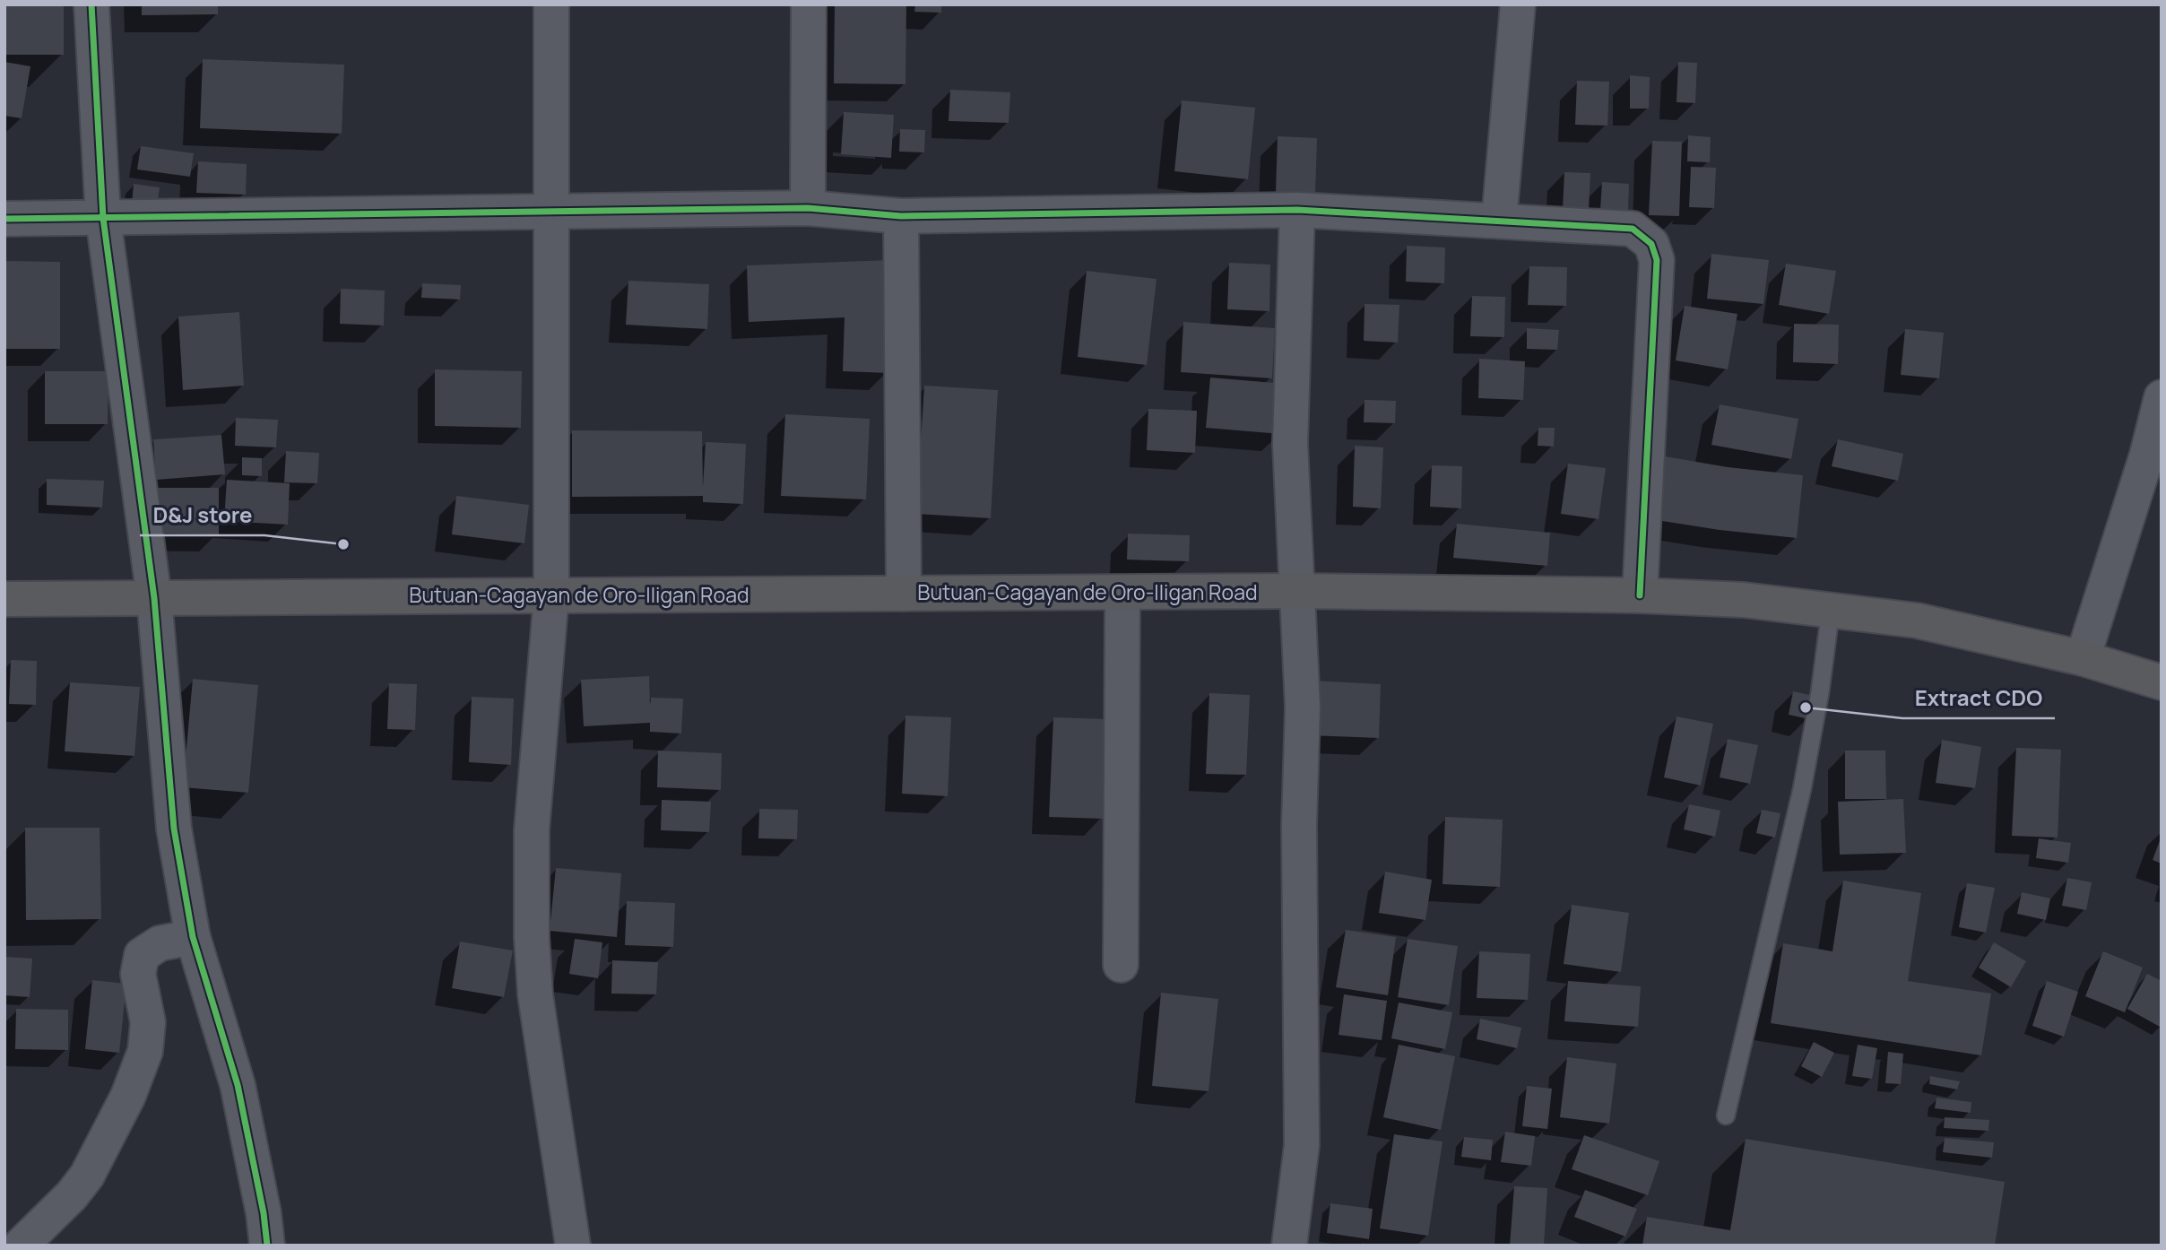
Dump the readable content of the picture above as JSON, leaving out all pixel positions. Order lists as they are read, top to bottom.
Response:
{
  "streets": {
    "highway": ["Butuan-Cagayan de Oro-Iligan Road"]
  },
  "places": ["D&J store", "Extract CDO"]
}
